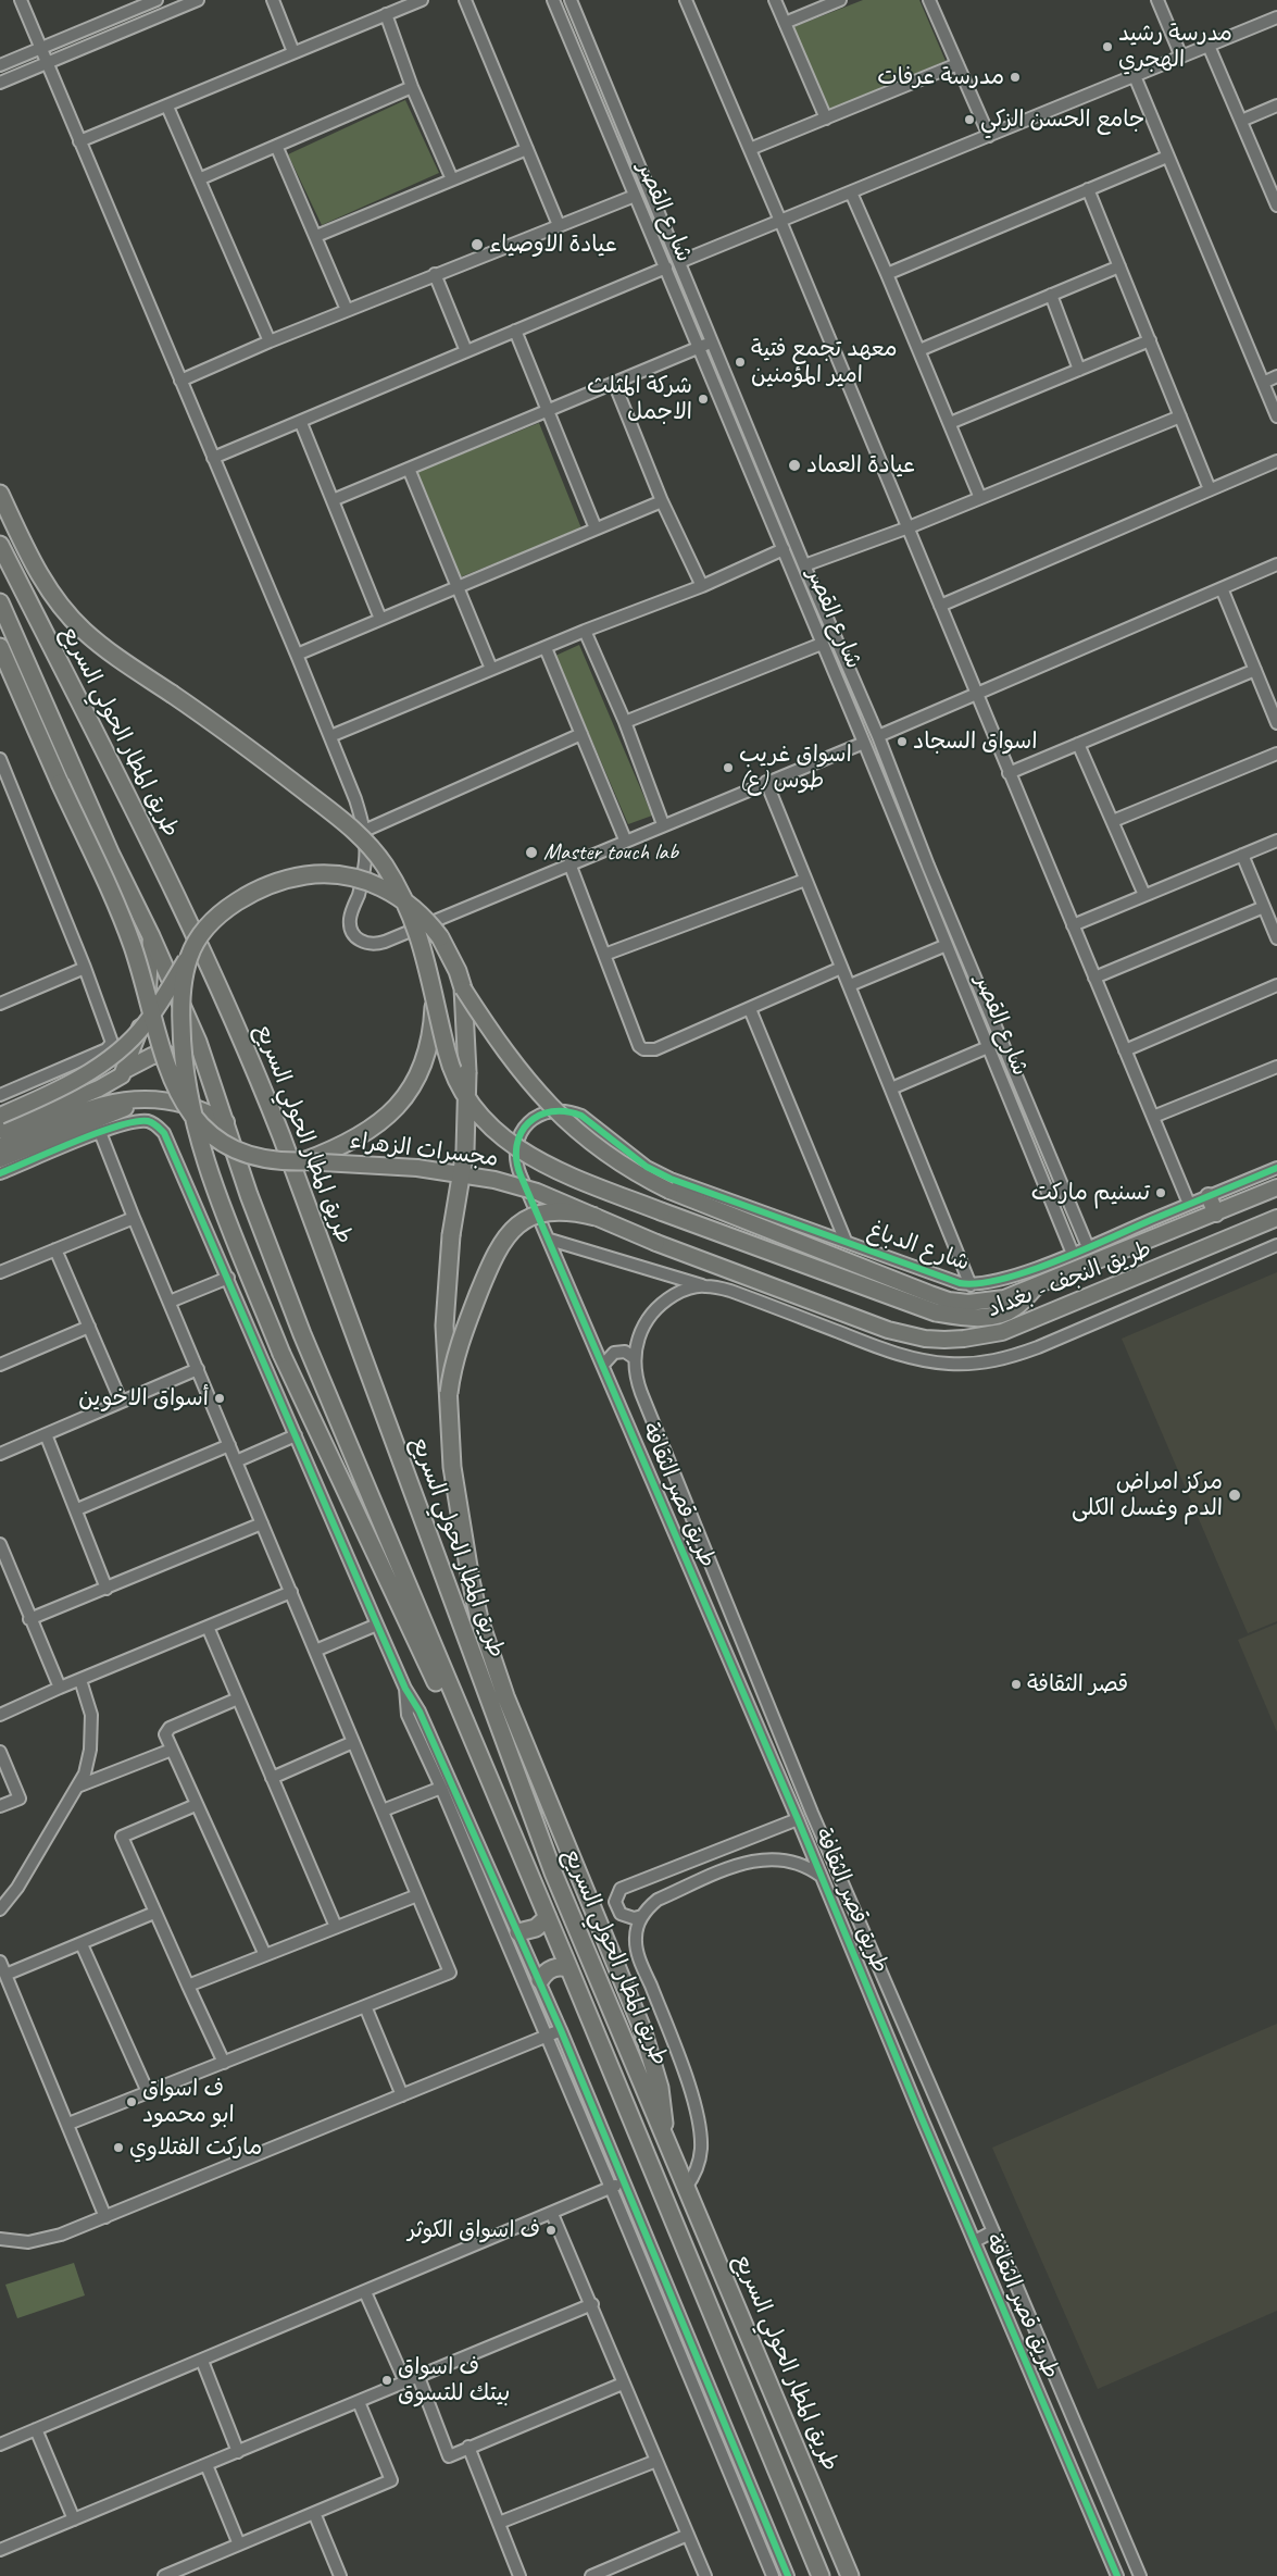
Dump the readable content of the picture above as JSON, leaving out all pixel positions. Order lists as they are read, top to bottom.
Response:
{
  "streets": {
    "highway": ["طريق المطار الحولي السريع"],
    "main road": ["مجسرات الزهراء", "طريق النجف - بغداد"],
    "street": ["شارع القصر", "شارع الدباغ", "طريق قصر الثقافة"]
  },
  "crossings": [
    ["شارع القصر", "شارع الدباغ"],
    ["مجسرات الزهراء", "طريق النجف - بغداد"],
    ["شارع الدباغ", "طريق قصر الثقافة"]
  ],
  "places": [
    "مدرسة رشيد الهجري",
    "مدرسة عرفات",
    "جامع الحسن الزكي",
    "عيادة الاوصياء",
    "معهد تجمع فتية امير المؤمنين",
    "شركة المثلث الاجمل",
    "عيادة العماد",
    "اسواق السجاد",
    "اسواق غريب طوس (ع)",
    "Master touch lab",
    "تسنيم ماركت",
    "أسواق الاخوين",
    "مركز امراض الدم وغسل الكلى",
    "قصر الثقافة",
    "ف اسواق ابو محمود",
    "ماركت الفتلاوي",
    "ف اسواق الكوثر",
    "ف اسواق بيتك للتسوق"
  ]
}
